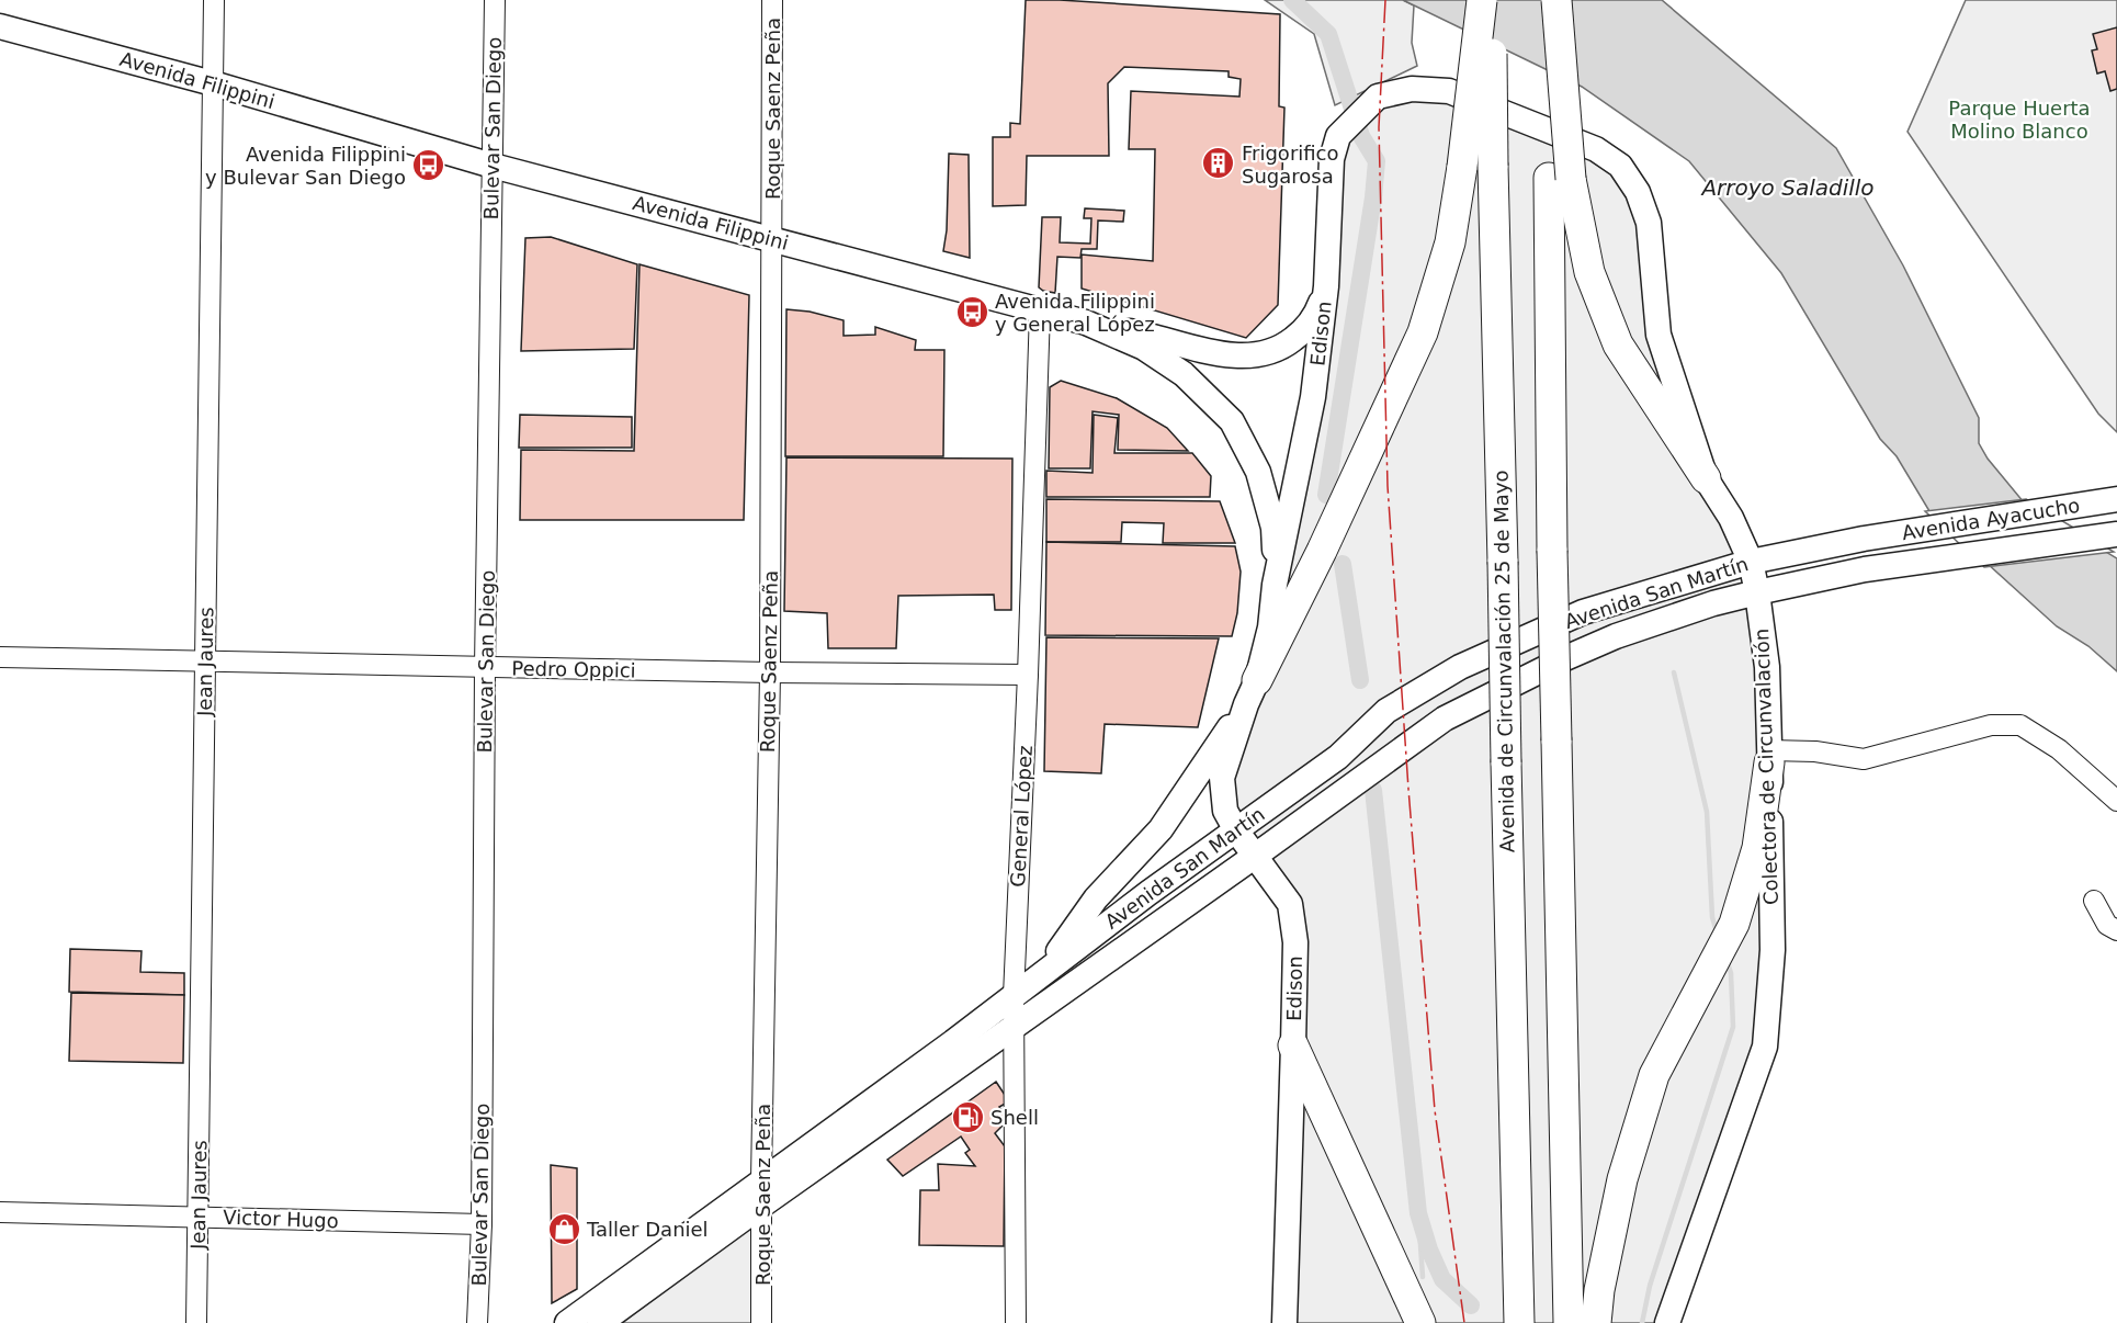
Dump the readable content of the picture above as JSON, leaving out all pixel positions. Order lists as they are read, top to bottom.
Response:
{
  "streets": {
    "highway": ["Avenida de Circunvalación 25 de Mayo"],
    "main road": [
      "Avenida Filippini",
      "Edison",
      "Avenida Ayacucho",
      "Avenida San Martín",
      "Colectora de Circunvalación"
    ],
    "street": [
      "Roque Saenz Peña",
      "Bulevar San Diego",
      "Jean Jaures",
      "Pedro Oppici",
      "General López",
      "Victor Hugo"
    ]
  },
  "crossings": [
    ["Avenida Filippini", "Roque Saenz Peña"],
    ["Avenida Filippini", "Bulevar San Diego"],
    ["Avenida Filippini", "Edison"],
    ["Avenida Filippini", "Jean Jaures"],
    ["Avenida Filippini", "General López"],
    ["Roque Saenz Peña", "Avenida San Martín"],
    ["Roque Saenz Peña", "Pedro Oppici"],
    ["Bulevar San Diego", "Pedro Oppici"],
    ["Bulevar San Diego", "Victor Hugo"],
    ["Edison", "Avenida San Martín"],
    ["Edison", "Colectora de Circunvalación"],
    ["Avenida Ayacucho", "Avenida San Martín"],
    ["Avenida San Martín", "Colectora de Circunvalación"],
    ["Avenida San Martín", "General López"],
    ["Jean Jaures", "Pedro Oppici"],
    ["Jean Jaures", "Victor Hugo"],
    ["Pedro Oppici", "General López"]
  ],
  "water": ["Arroyo Saladillo"],
  "parks": ["Parque Huerta Molino Blanco"],
  "places": {
    "building": ["Frigorifico Sugarosa"],
    "bus stop": ["Avenida Filippini y Bulevar San Diego", "Avenida Filippini y General López"],
    "fuel station": ["Shell"],
    "shop": ["Taller Daniel"]
  }
}
